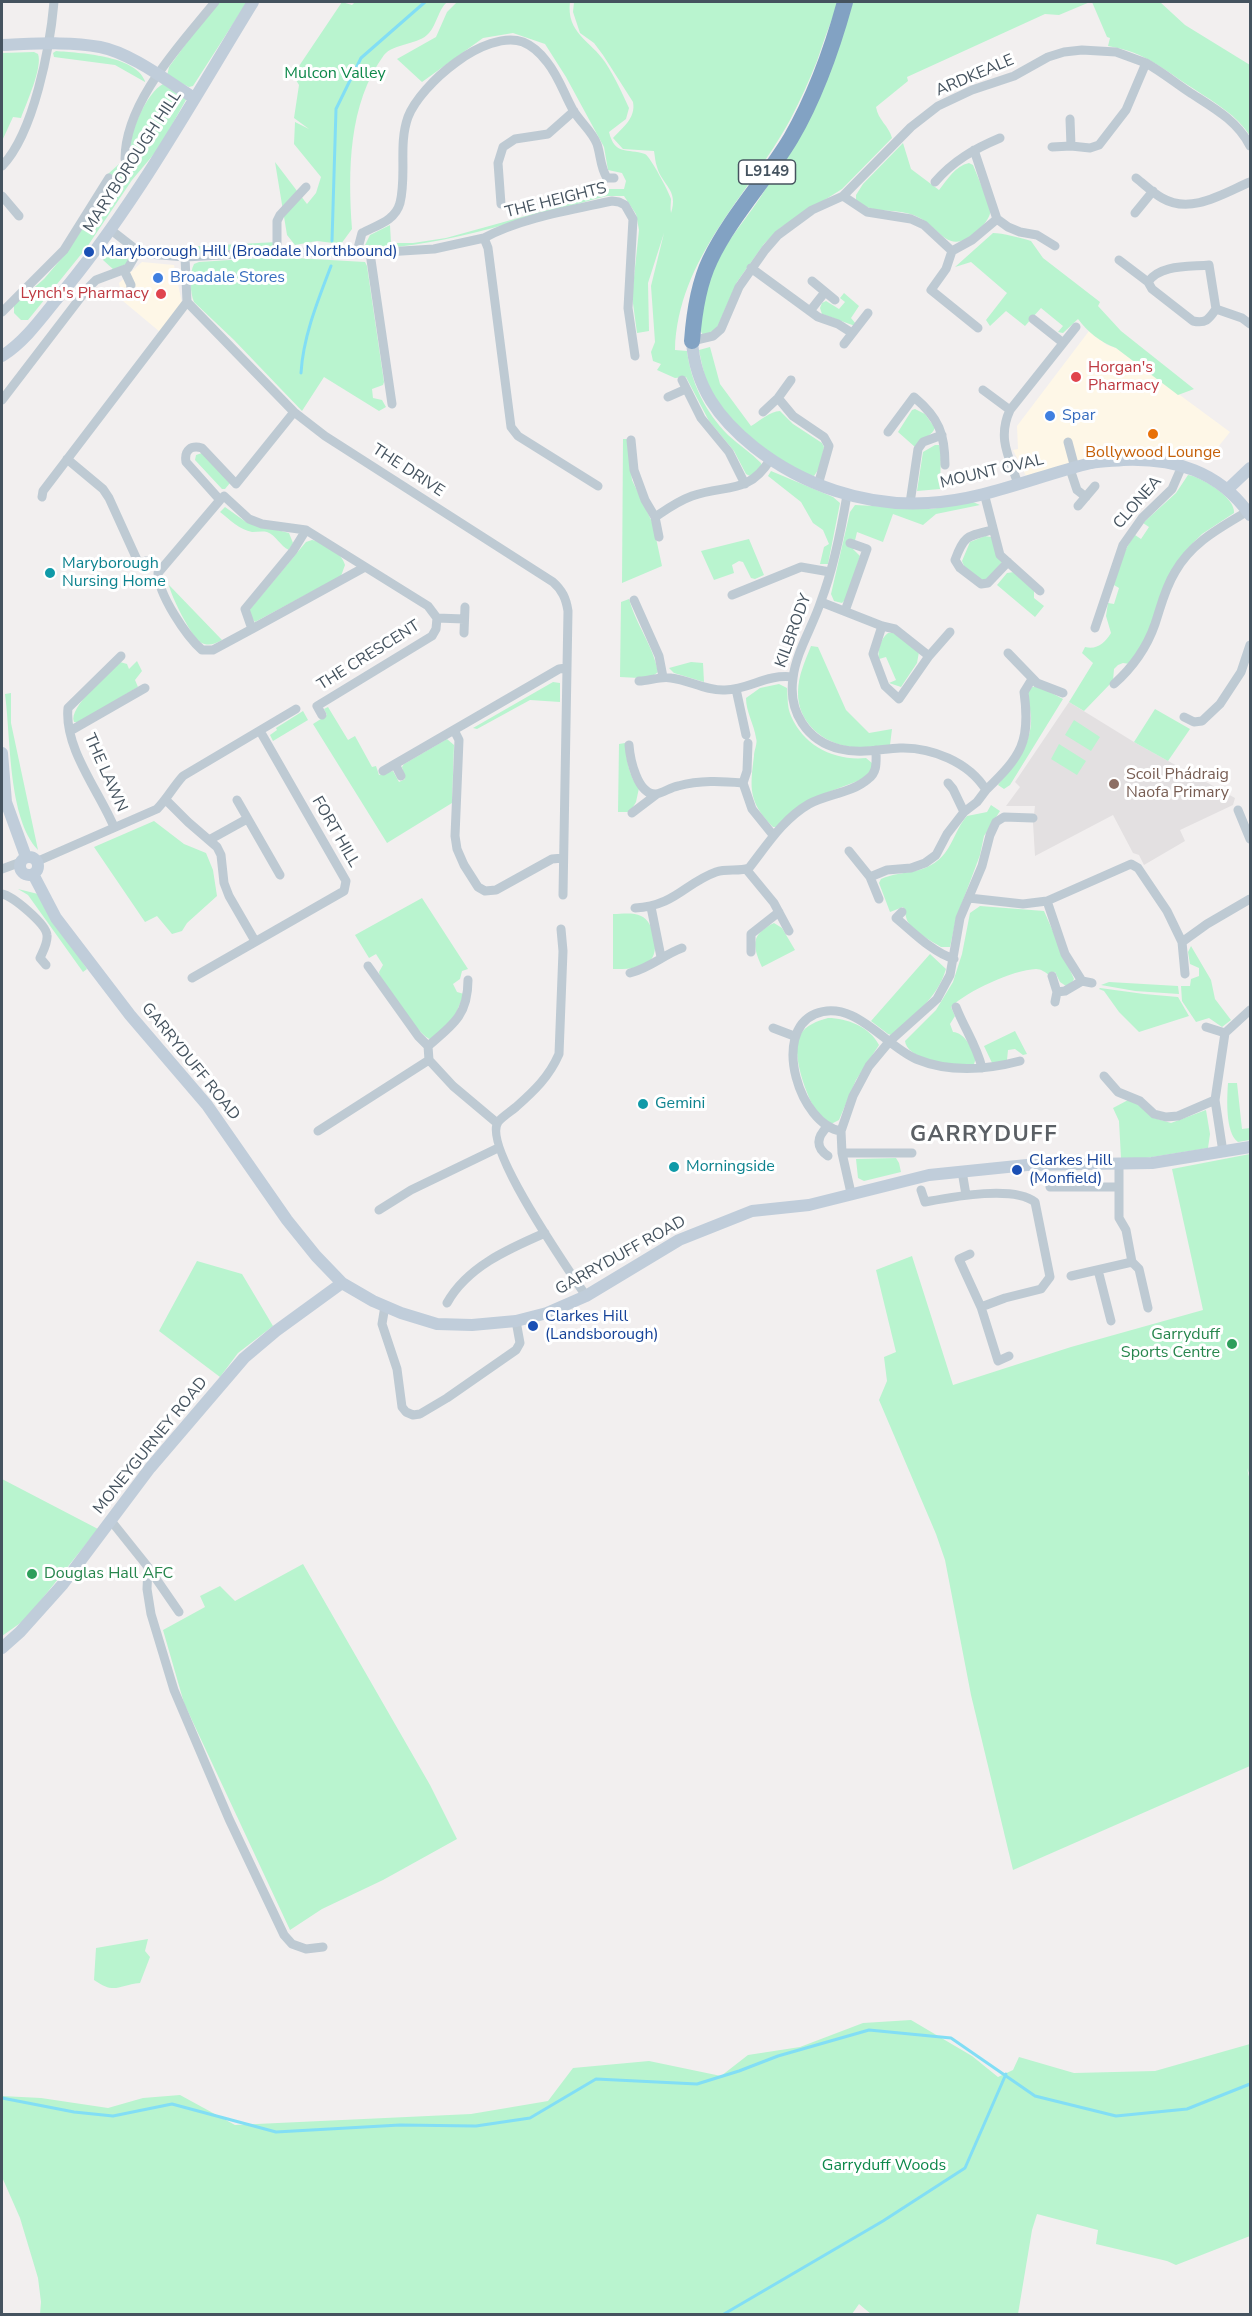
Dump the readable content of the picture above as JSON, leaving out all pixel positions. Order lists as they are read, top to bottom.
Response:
{
  "streets": {
    "highway": ["L9149"],
    "street": [
      "ARDKEALE",
      "MARYBOROUGH HILL",
      "THE HEIGHTS",
      "THE DRIVE",
      "MOUNT OVAL",
      "CLONEA",
      "KILBRODY",
      "THE CRESCENT",
      "THE LAWN",
      "FORT HILL",
      "GARRYDUFF ROAD",
      "MONEYGURNEY ROAD"
    ]
  },
  "crossings": [
    ["ARDKEALE", "L9149"],
    ["ARDKEALE", "MOUNT OVAL"],
    ["L9149", "MOUNT OVAL"],
    ["MOUNT OVAL", "CLONEA"],
    ["MOUNT OVAL", "KILBRODY"],
    ["GARRYDUFF ROAD", "MONEYGURNEY ROAD"]
  ],
  "districts": ["GARRYDUFF"],
  "parks": ["Mulcon Valley", "Garryduff Woods"],
  "places": [
    "Maryborough Hill (Broadale Northbound)",
    "Broadale Stores",
    "Lynch's Pharmacy",
    "Horgan's Pharmacy",
    "Spar",
    "Bollywood Lounge",
    "Maryborough Nursing Home",
    "Scoil Phádraig Naofa Primary",
    "Gemini",
    "Morningside",
    "Clarkes Hill (Monfield)",
    "Clarkes Hill (Landsborough)",
    "Garryduff Sports Centre",
    "Douglas Hall AFC"
  ]
}
